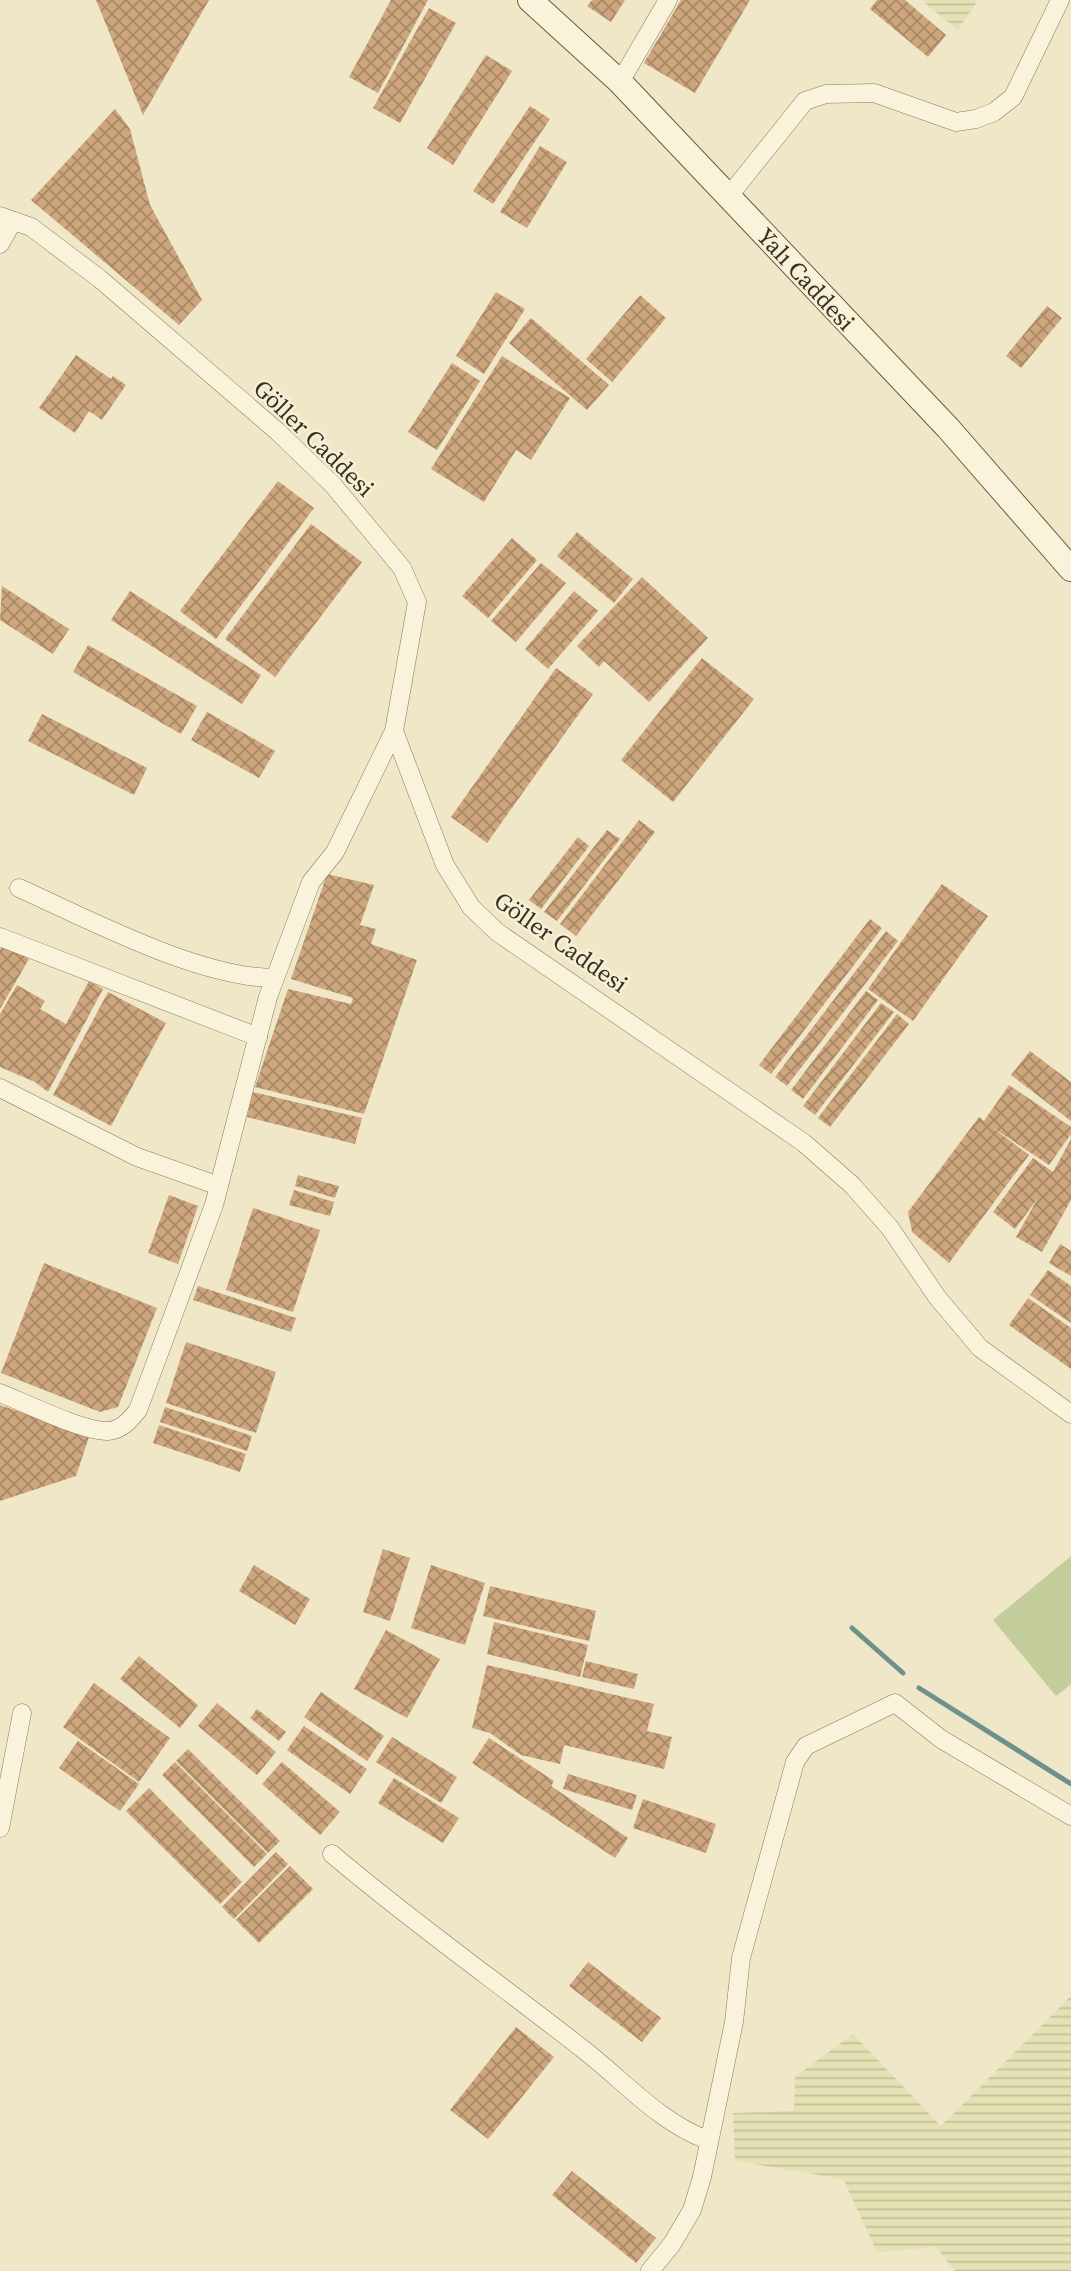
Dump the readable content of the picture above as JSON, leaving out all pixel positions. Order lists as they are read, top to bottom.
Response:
{
  "streets": {
    "street": ["Yalı Caddesi", "Göller Caddesi"]
  }
}
